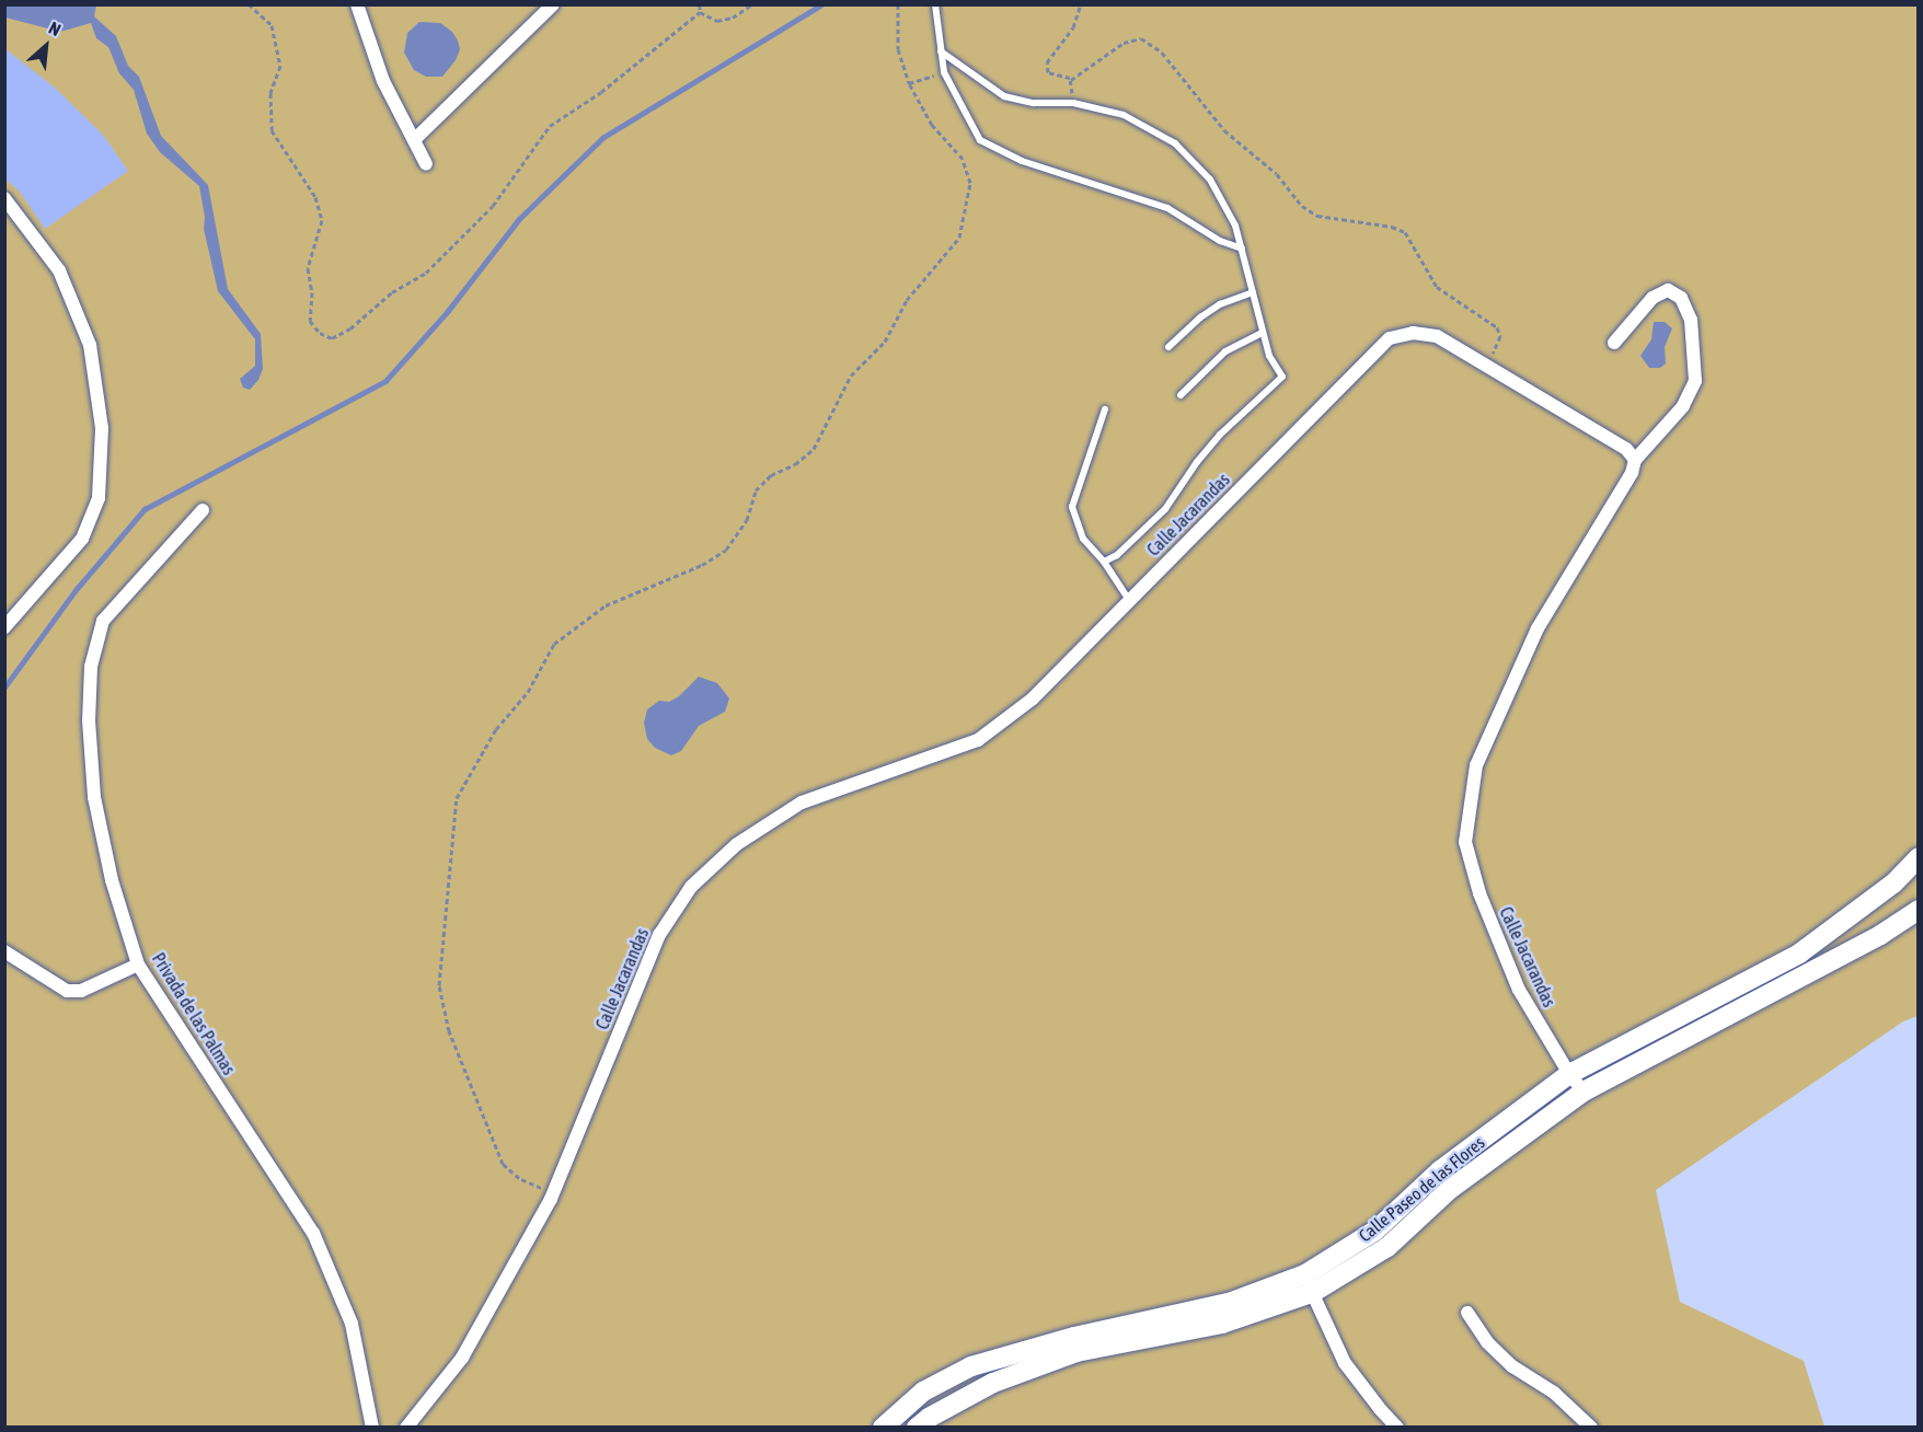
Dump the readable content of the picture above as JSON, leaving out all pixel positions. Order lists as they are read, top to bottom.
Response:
{
  "streets": {
    "street": ["Calle Jacarandas", "Privada de las Palmas", "Calle Paseo de las Flores"]
  },
  "crossings": [
    ["Calle Jacarandas", "Calle Paseo de las Flores"]
  ],
  "north": "top right"
}
